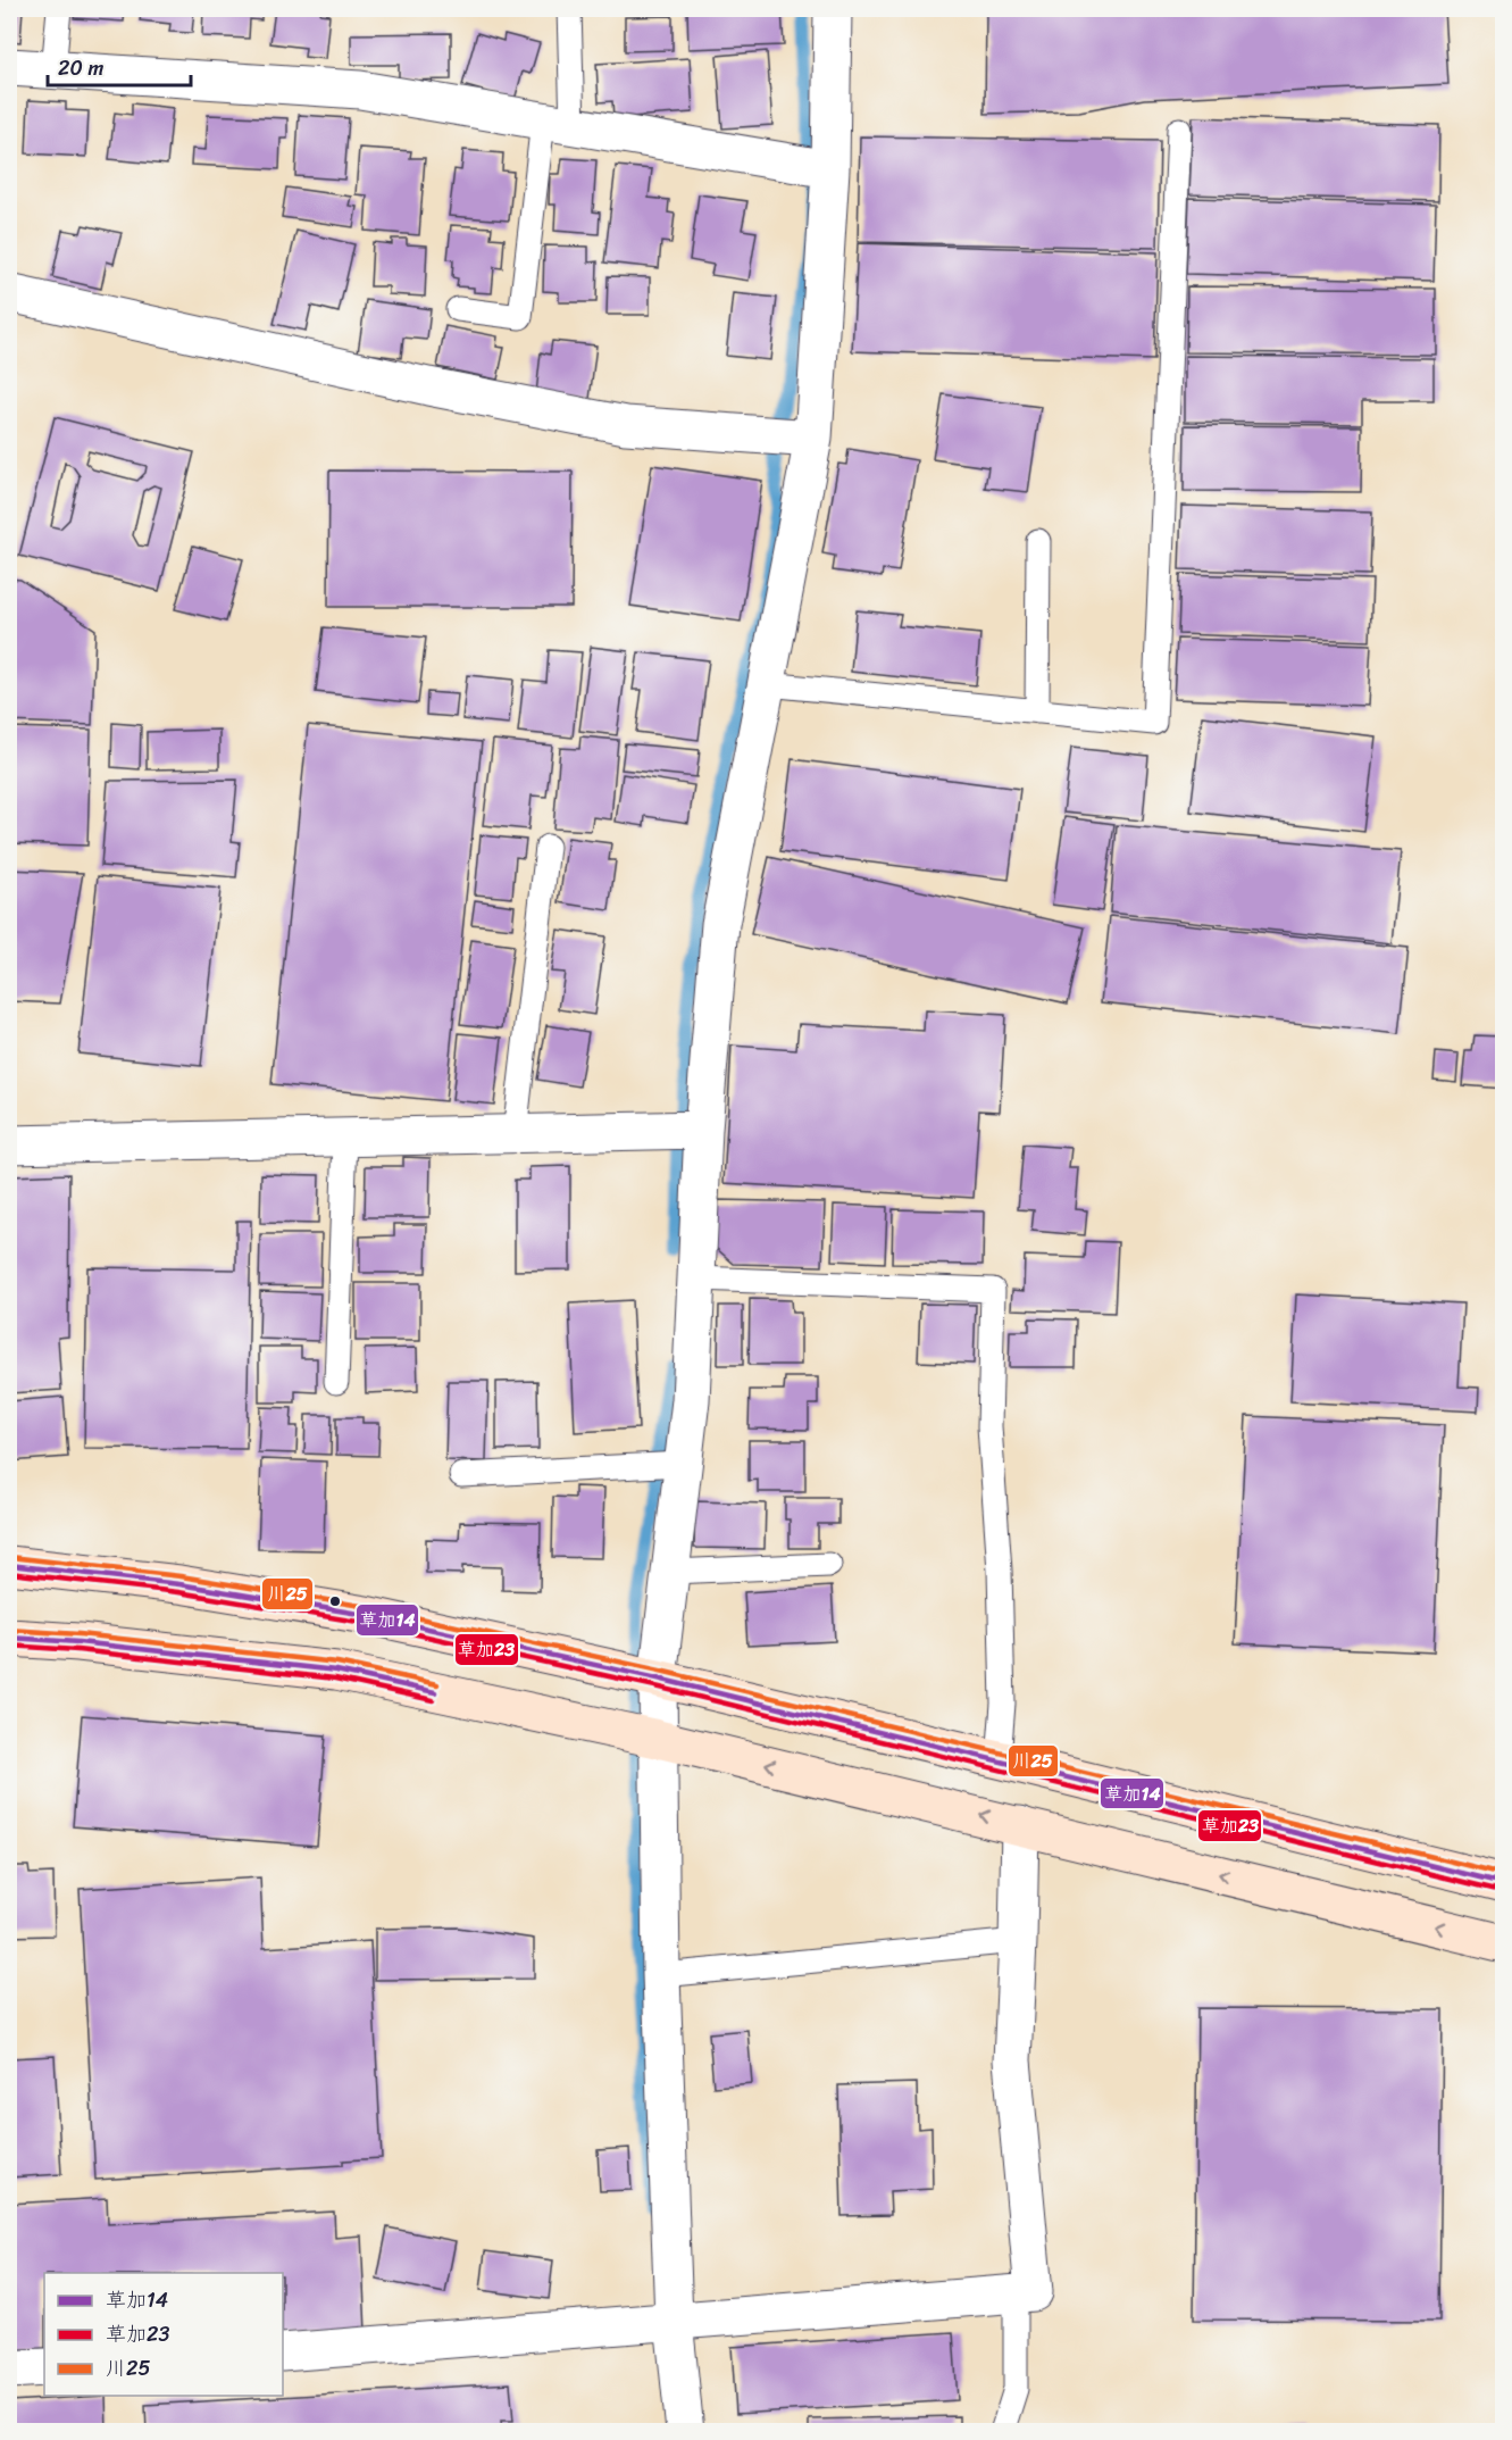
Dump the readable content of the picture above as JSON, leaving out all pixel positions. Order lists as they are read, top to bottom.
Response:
{
  "lines": ["transit line 川25", "transit line 草加14", "transit line 草加23"],
  "legend": ["草加14", "草加23", "川25"],
  "scale_bar": "20 m"
}
